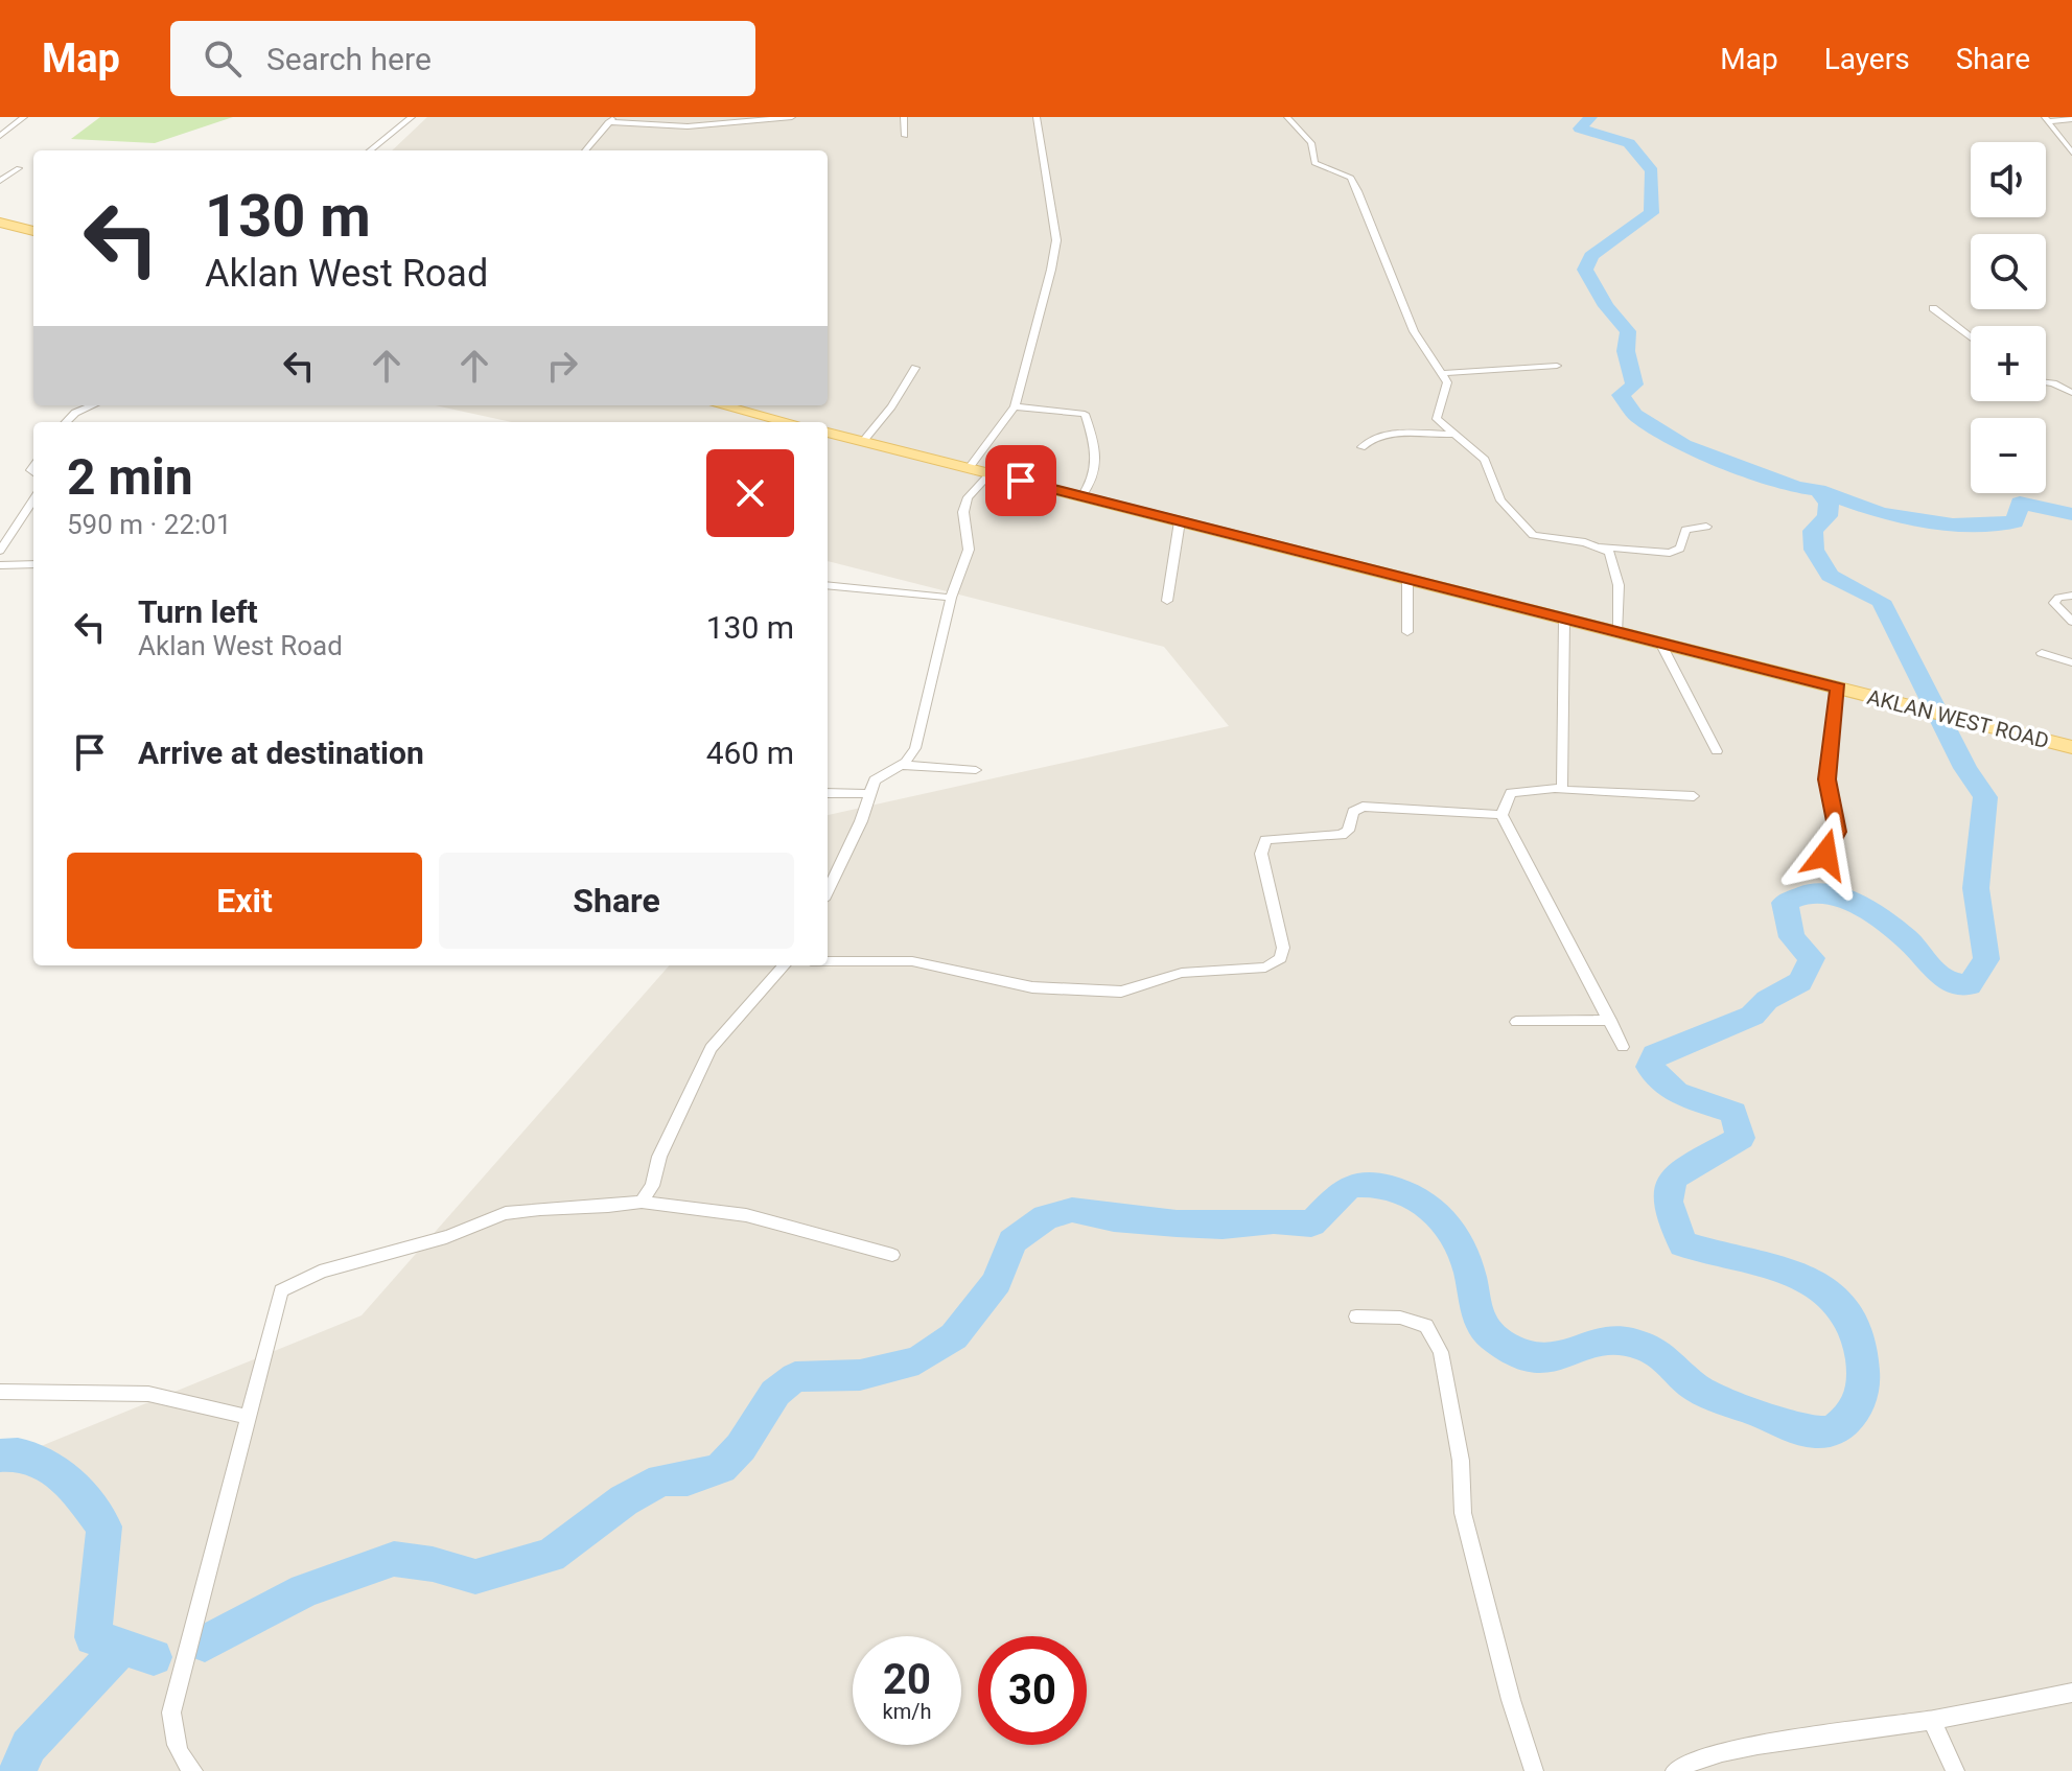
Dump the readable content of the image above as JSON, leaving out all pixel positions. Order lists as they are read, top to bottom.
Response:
{
  "streets": {
    "main road": ["AKLAN WEST ROAD"]
  },
  "page": {
    "header": "Map",
    "search": "Search here",
    "nav": ["Map", "Layers", "Share"],
    "map_buttons": ["+", "−"],
    "turn": ["130 m", "Aklan West Road"],
    "heading": ["2 min", "590 m · 22:01"],
    "list": [
      {
        "name": "Turn left",
        "note": "Aklan West Road",
        "value": "130 m"
      },
      {
        "name": "Arrive at destination",
        "value": "460 m"
      }
    ],
    "buttons": ["Exit", "Share"],
    "speed": "20 km/h",
    "limit": "30"
  }
}
